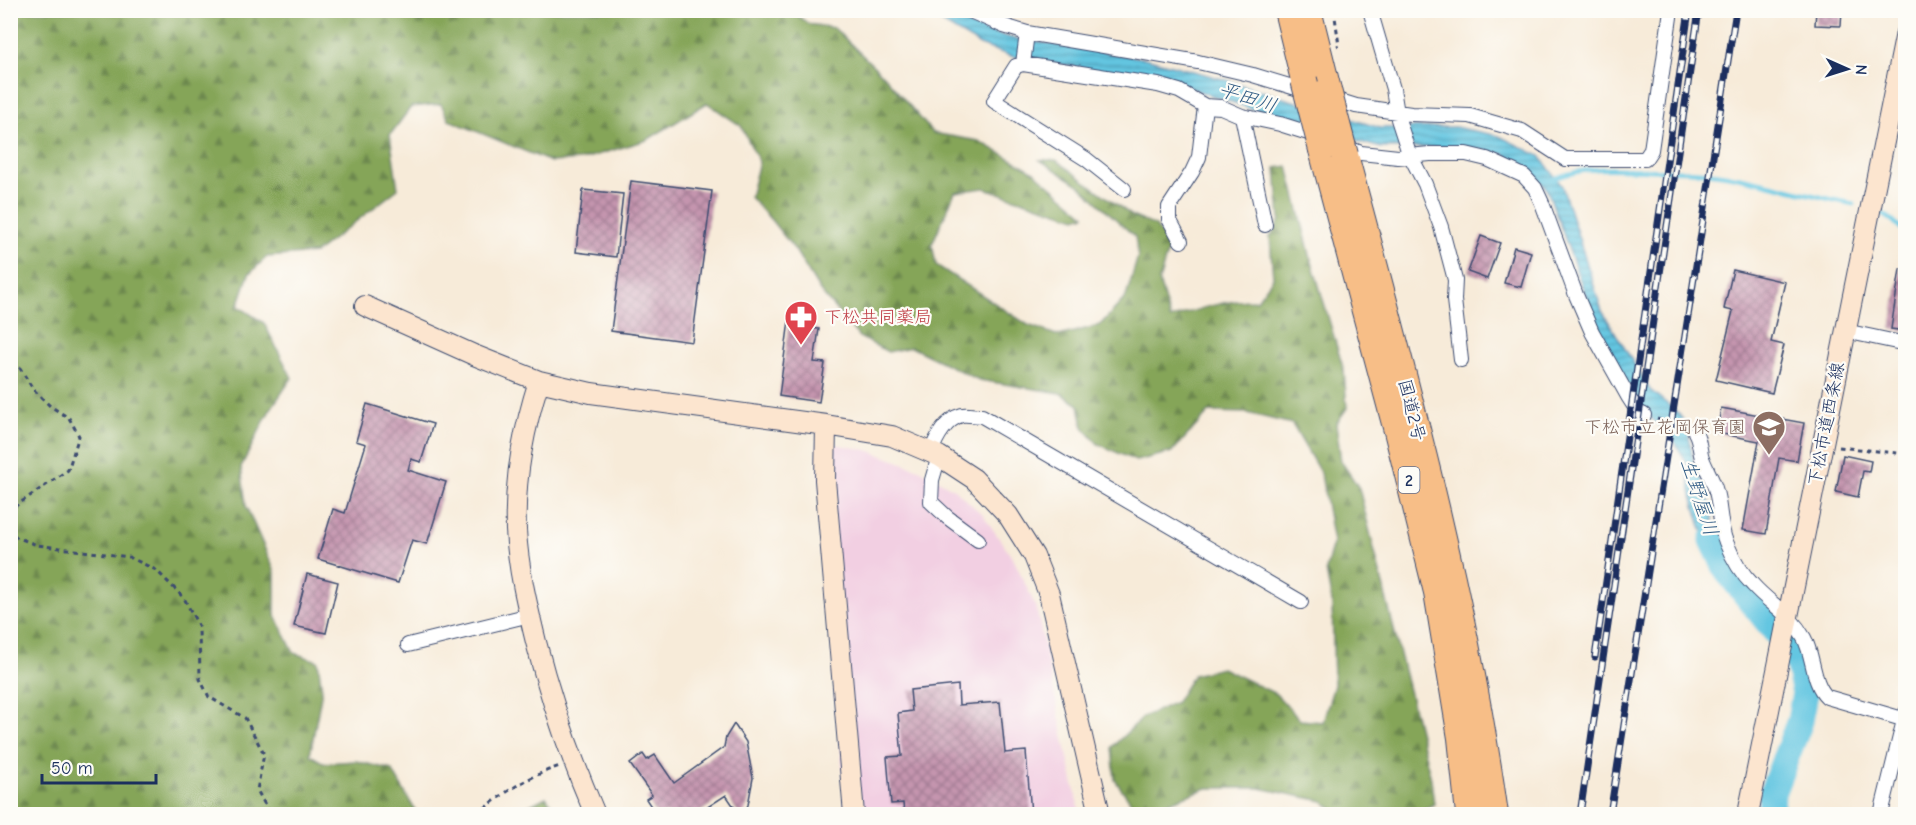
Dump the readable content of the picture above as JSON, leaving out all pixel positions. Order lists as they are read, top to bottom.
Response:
{
  "streets": {
    "highway": ["国道2号", "2"],
    "street": ["下松市道西条線"]
  },
  "water": ["平田川", "生野屋川"],
  "places": {
    "pharmacy": ["下松共同薬局"],
    "school or university": ["下松市立花岡保育園"]
  },
  "scale_bar": "50 m",
  "north": "right"
}
